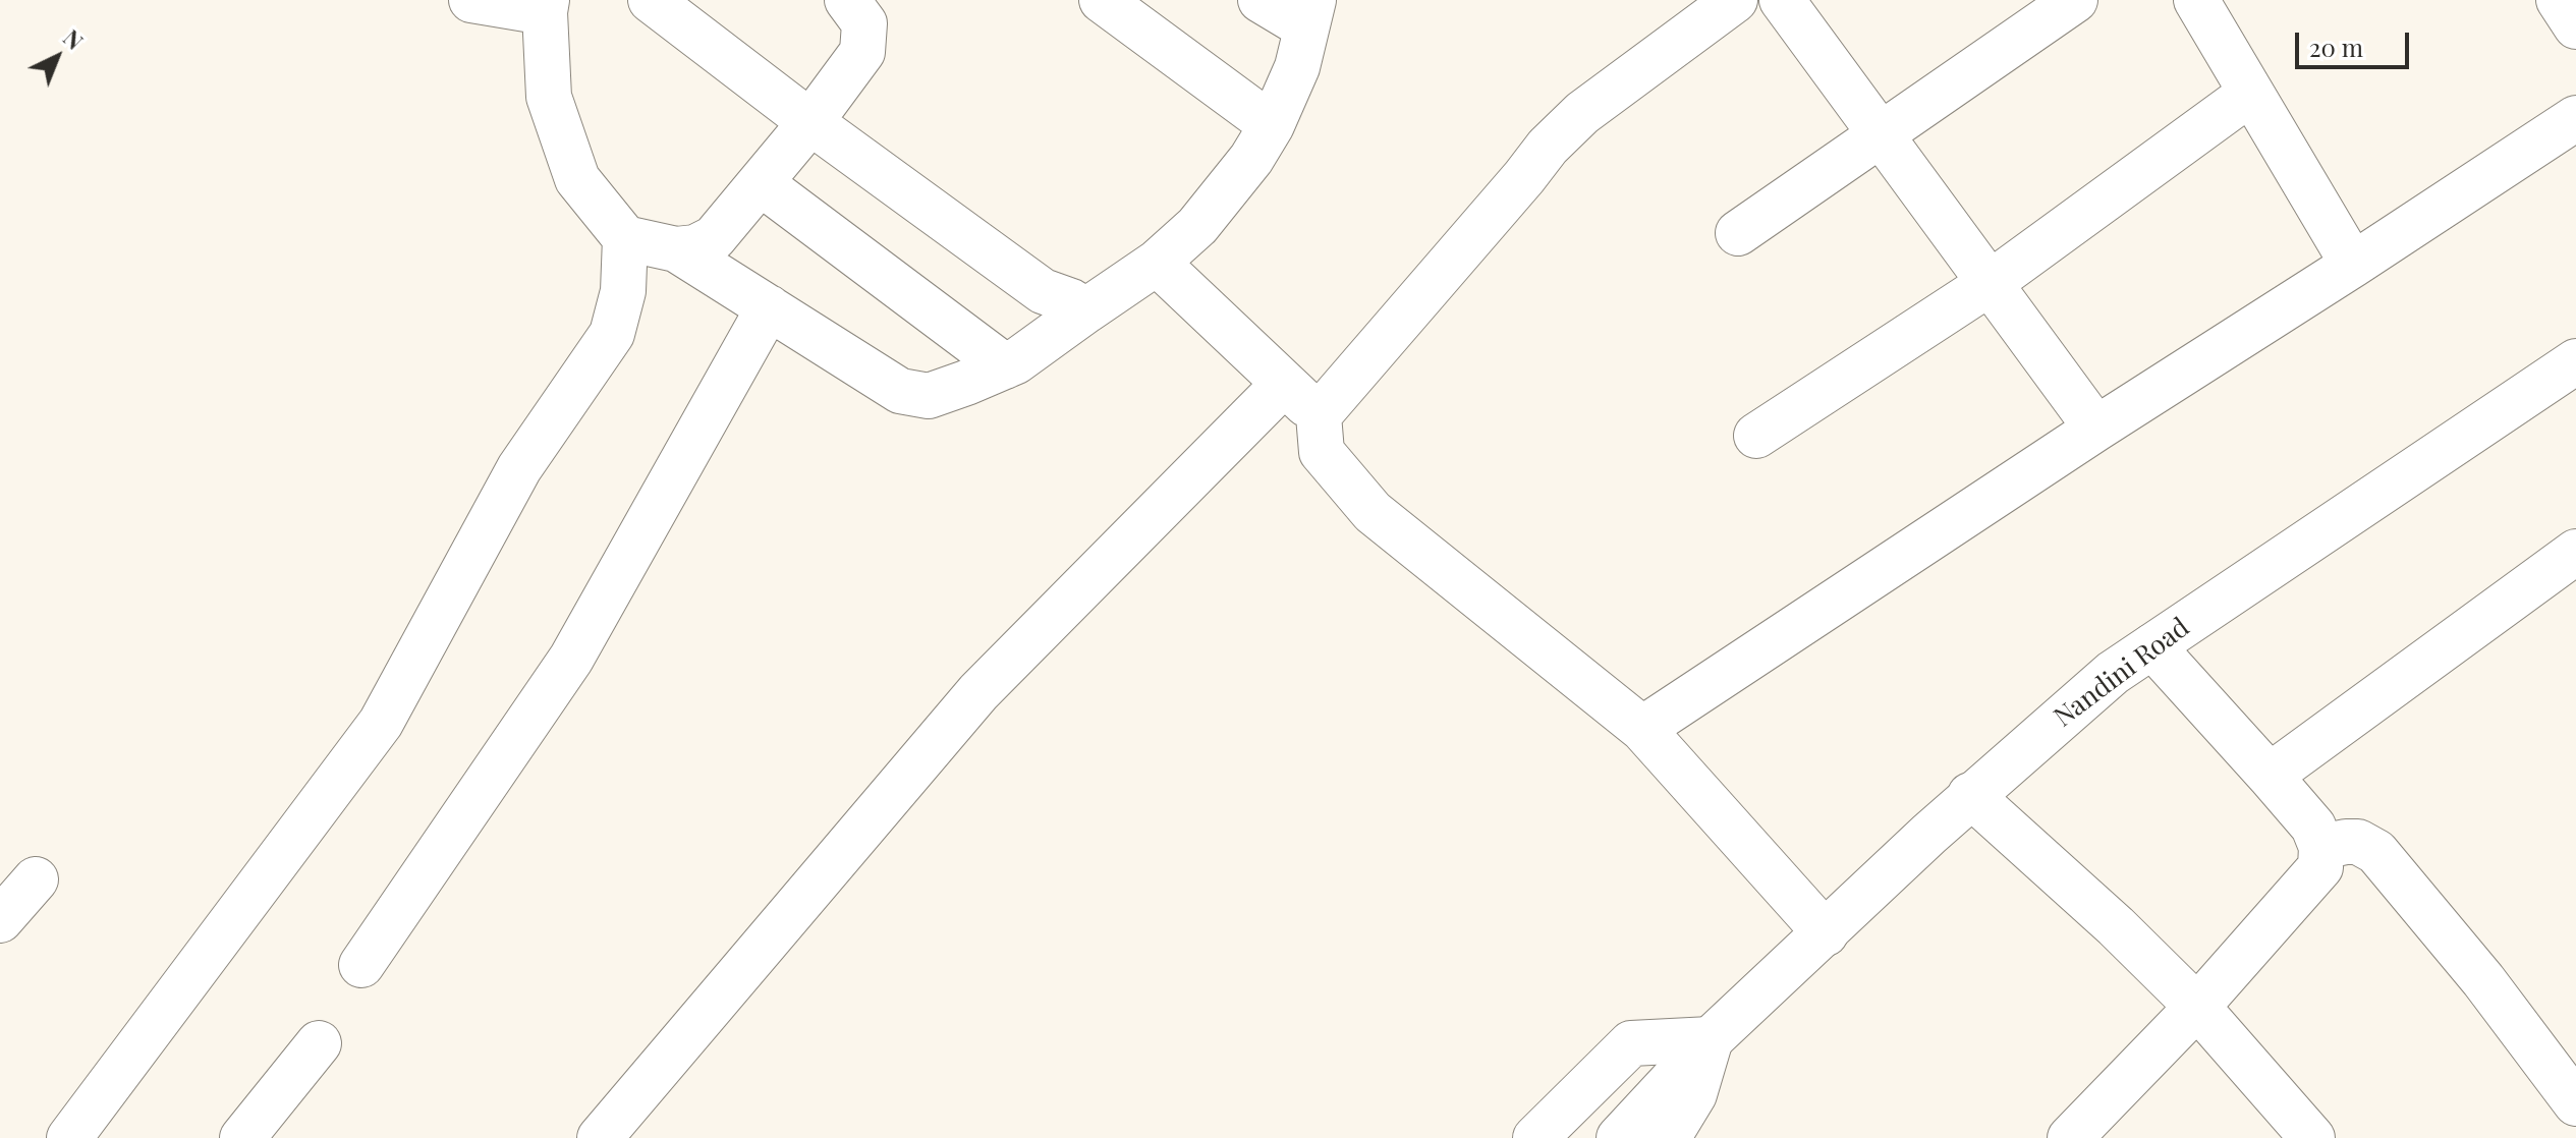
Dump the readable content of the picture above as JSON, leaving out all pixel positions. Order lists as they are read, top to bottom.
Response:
{
  "streets": {
    "street": ["Nandini Road"]
  },
  "scale_bar": "20 m",
  "north": "top right"
}
